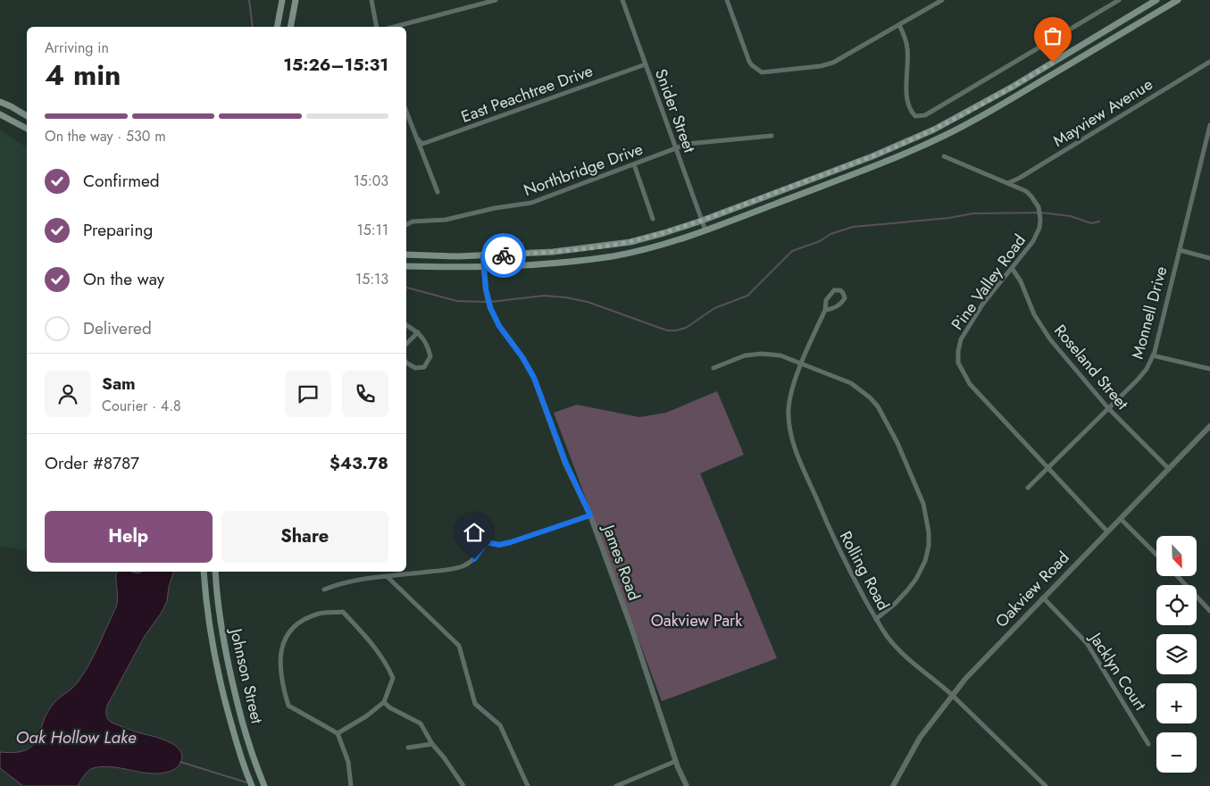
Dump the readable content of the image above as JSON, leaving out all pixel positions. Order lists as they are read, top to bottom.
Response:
{
  "streets": {
    "main road": ["Johnson Street"],
    "street": [
      "East Peachtree Drive",
      "Snider Street",
      "Mayview Avenue",
      "Northbridge Drive",
      "Pine Valley Road",
      "Monnell Drive",
      "Roseland Street",
      "James Road",
      "Rolling Road",
      "Oakview Road",
      "Jacklyn Court"
    ]
  },
  "crossings": [
    ["East Peachtree Drive", "Snider Street"],
    ["Snider Street", "Northbridge Drive"],
    ["Mayview Avenue", "Pine Valley Road"],
    ["Pine Valley Road", "Monnell Drive"],
    ["Pine Valley Road", "Roseland Street"],
    ["Pine Valley Road", "Oakview Road"],
    ["Monnell Drive", "Roseland Street"],
    ["Roseland Street", "Oakview Road"],
    ["Rolling Road", "Oakview Road"],
    ["Oakview Road", "Jacklyn Court"]
  ],
  "water": ["Oak Hollow Lake"],
  "parks": ["Oakview Park"],
  "north": "bottom right",
  "page": {
    "heading": ["4 min", "Arriving in", "15:26–15:31"],
    "panel": [
      "Sam",
      "Courier · 4.8",
      "Order #8787",
      "$43.78"
    ],
    "bar": "On the way · 530 m",
    "list": [
      ["Confirmed", "15:03"],
      ["Preparing", "15:11"],
      ["On the way", "15:13"],
      "Delivered"
    ],
    "buttons": ["Help", "Share"],
    "map_buttons": ["+", "−"]
  }
}
